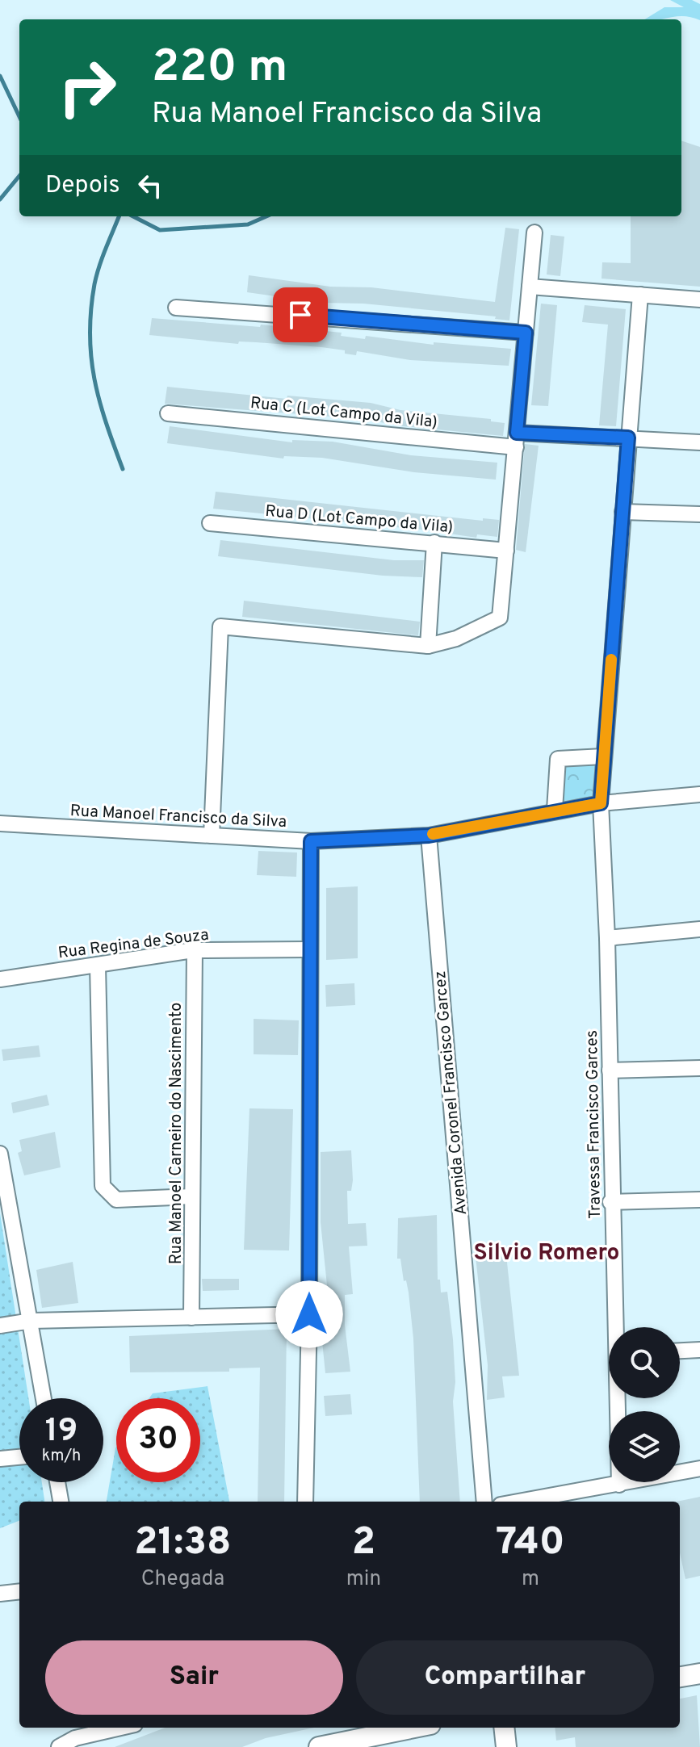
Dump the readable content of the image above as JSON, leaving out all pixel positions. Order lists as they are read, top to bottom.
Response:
{
  "streets": {
    "street": [
      "Rua C (Lot Campo da Vila)",
      "Rua D (Lot Campo da Vila)",
      "Rua Manoel Francisco da Silva",
      "Rua Regina de Souza",
      "Avenida Coronel Francisco Garcez",
      "Travessa Francisco Garces",
      "Rua Manoel Carneiro do Nascimento"
    ]
  },
  "crossings": [
    ["Rua C (Lot Campo da Vila)", "Travessa Francisco Garces"],
    ["Rua Manoel Francisco da Silva", "Avenida Coronel Francisco Garcez"],
    ["Rua Manoel Francisco da Silva", "Travessa Francisco Garces"],
    ["Rua Regina de Souza", "Rua Manoel Carneiro do Nascimento"]
  ],
  "districts": ["Silvio Romero"],
  "page": {
    "turn": ["220 m", "Rua Manoel Francisco da Silva"],
    "then": "Depois",
    "speed": "19 km/h",
    "limit": "30",
    "eta": [
      "21:38",
      "Chegada",
      "2",
      "min",
      "740",
      "m"
    ],
    "buttons": ["Sair", "Compartilhar"]
  }
}
